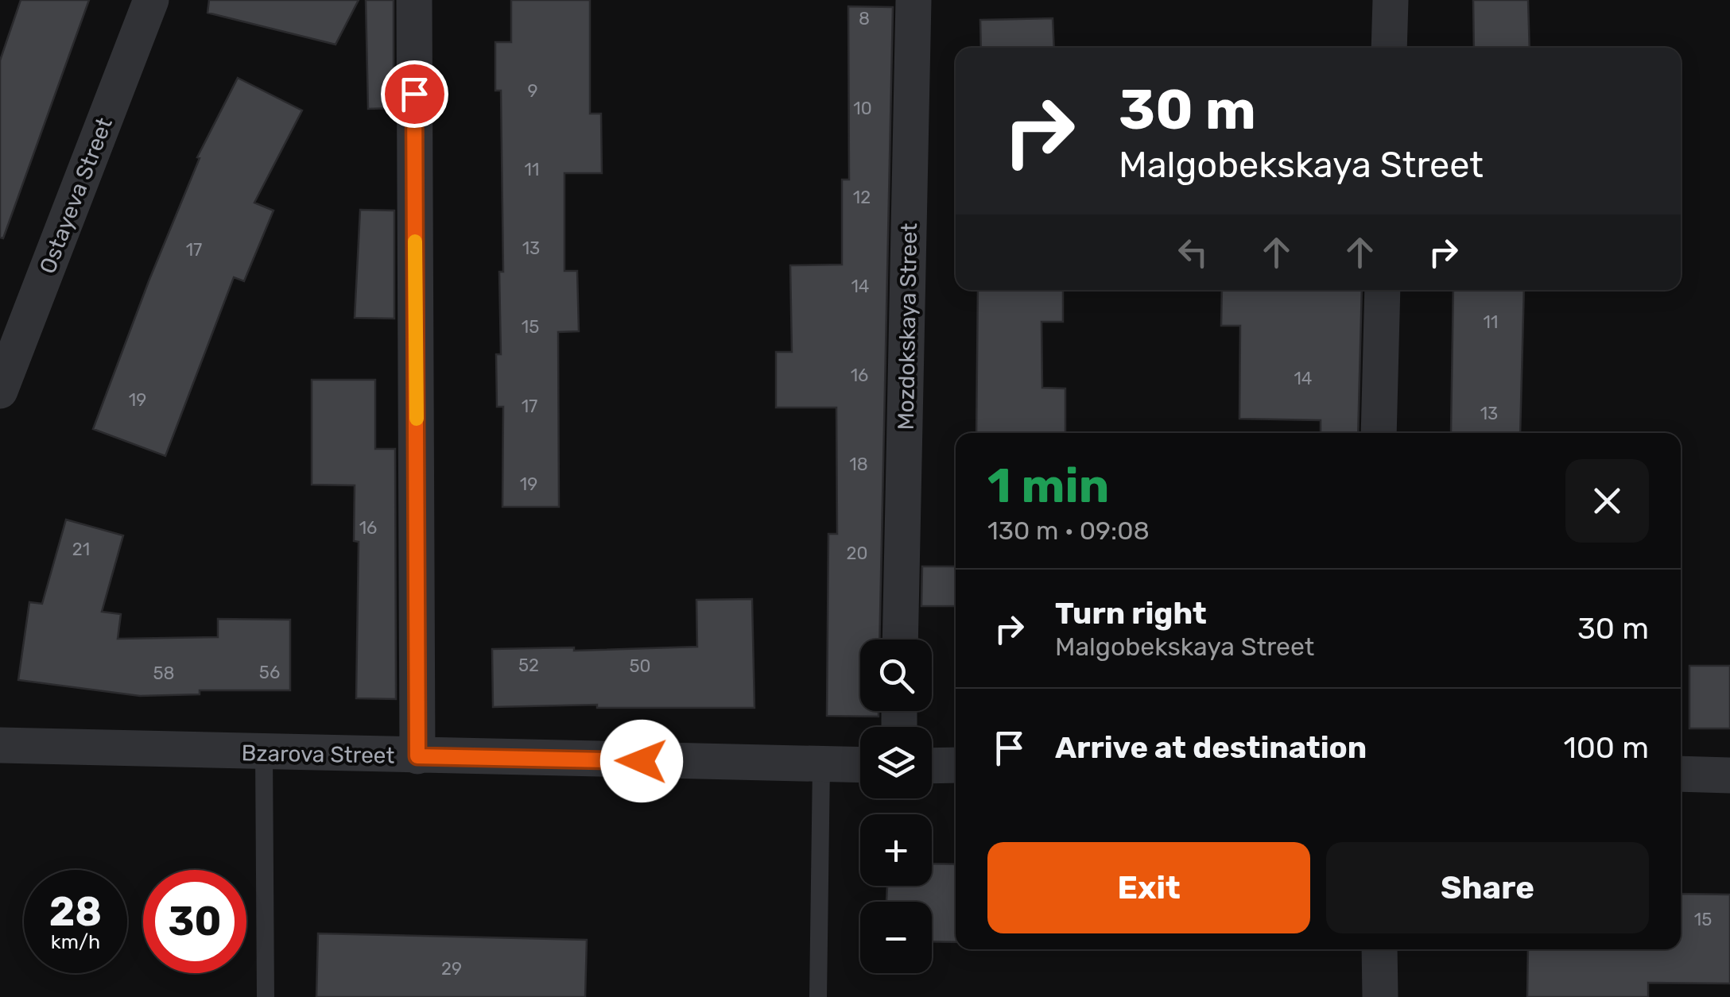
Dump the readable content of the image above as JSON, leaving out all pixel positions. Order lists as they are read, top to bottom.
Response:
{
  "streets": {
    "street": ["Ostayeva Street", "Mozdokskaya Street", "Bzarova Street"]
  },
  "house_numbers": [
    "8",
    "9",
    "10",
    "11",
    "12",
    "13",
    "17",
    "14",
    "11",
    "15",
    "16",
    "14",
    "19",
    "17",
    "13",
    "18",
    "19",
    "16",
    "21",
    "20",
    "52",
    "50",
    "56",
    "58",
    "15",
    "29"
  ],
  "page": {
    "turn": ["30 m", "Malgobekskaya Street"],
    "heading": ["1 min", "130 m · 09:08"],
    "list": [
      {
        "name": "Turn right",
        "note": "Malgobekskaya Street",
        "value": "30 m"
      },
      {
        "name": "Arrive at destination",
        "value": "100 m"
      }
    ],
    "map_buttons": ["+", "−"],
    "buttons": ["Exit", "Share"],
    "speed": "28 km/h",
    "limit": "30"
  }
}
